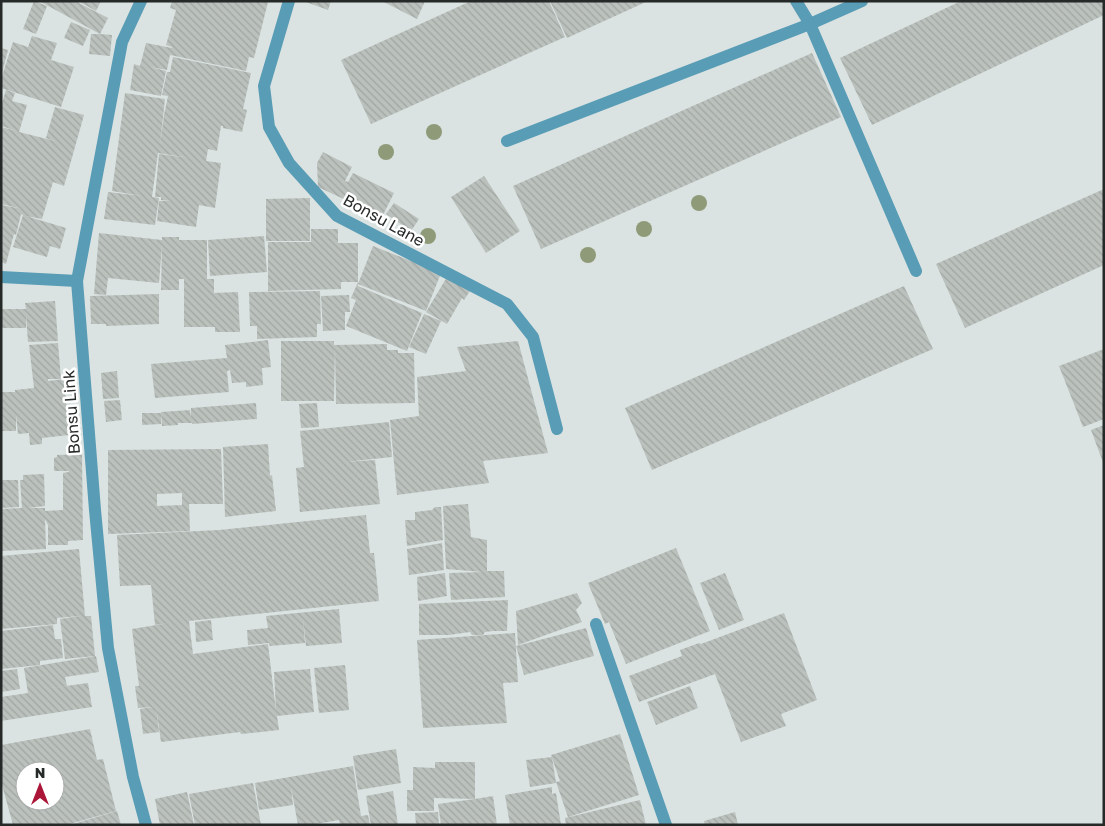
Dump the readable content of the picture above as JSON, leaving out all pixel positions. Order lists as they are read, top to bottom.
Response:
{
  "streets": {
    "street": ["Bonsu Lane", "Bonsu Link"]
  },
  "north": "top"
}
